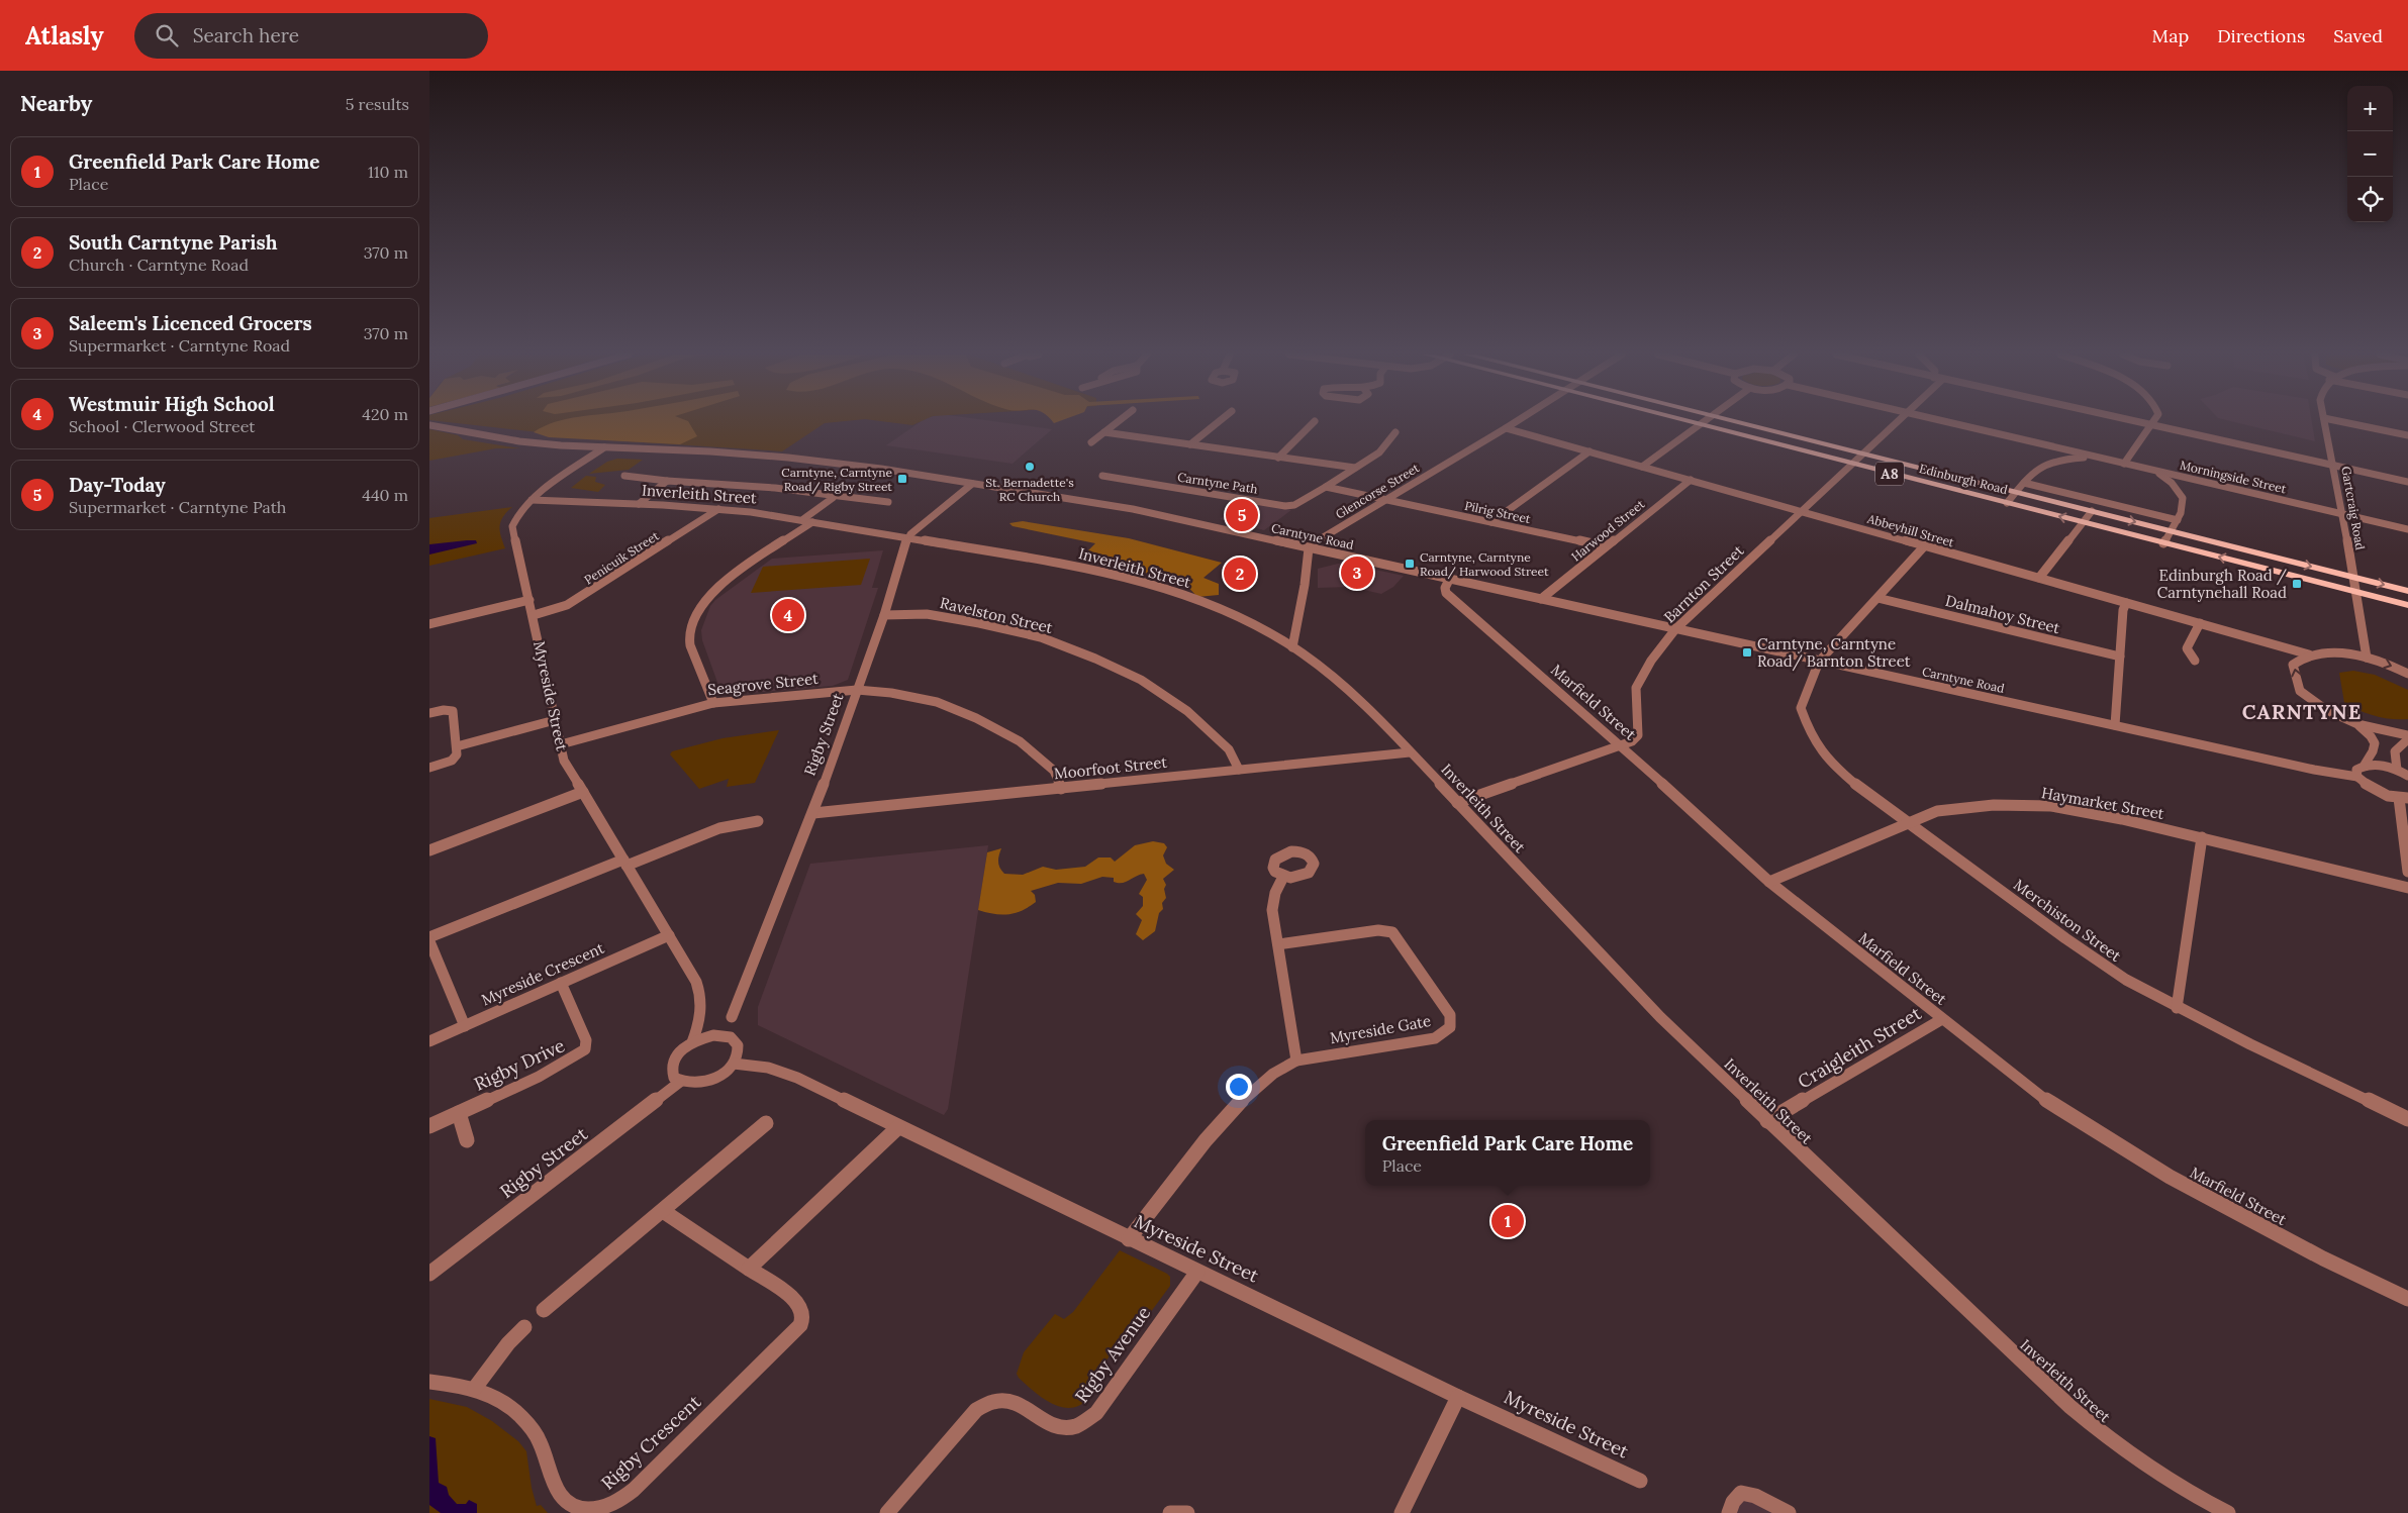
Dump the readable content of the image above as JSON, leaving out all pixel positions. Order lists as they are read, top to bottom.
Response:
{
  "streets": {
    "main road": ["A8", "Edinburgh Road"],
    "street": [
      "Morningside Street",
      "Carntyne Path",
      "Glencorse Street",
      "Inverleith Street",
      "Gartcraig Road",
      "Pilrig Street",
      "Harwood Street",
      "Abbeyhill Street",
      "Carntyne Road",
      "Penicuik Street",
      "Barnton Street",
      "Dalmahoy Street",
      "Ravelston Street",
      "Seagrove Street",
      "Myreside Street",
      "Marfield Street",
      "Rigby Street",
      "Moorfoot Street",
      "Haymarket Street",
      "Merchiston Street",
      "Myreside Crescent",
      "Myreside Gate",
      "Craigleith Street",
      "Rigby Drive",
      "Rigby Avenue",
      "Rigby Crescent"
    ]
  },
  "crossings": [
    ["Morningside Street", "Gartcraig Road"],
    ["Edinburgh Road", "Gartcraig Road"],
    ["Edinburgh Road", "Barnton Street"],
    ["Carntyne Path", "Pilrig Street"],
    ["Glencorse Street", "Pilrig Street"],
    ["Glencorse Street", "Abbeyhill Street"],
    ["Glencorse Street", "Carntyne Road"],
    ["Inverleith Street", "Penicuik Street"],
    ["Inverleith Street", "Myreside Street"],
    ["Inverleith Street", "Rigby Street"],
    ["Inverleith Street", "Moorfoot Street"],
    ["Inverleith Street", "Craigleith Street"],
    ["Gartcraig Road", "Abbeyhill Street"],
    ["Pilrig Street", "Harwood Street"],
    ["Harwood Street", "Abbeyhill Street"],
    ["Harwood Street", "Carntyne Road"],
    ["Abbeyhill Street", "Barnton Street"],
    ["Carntyne Road", "Barnton Street"],
    ["Carntyne Road", "Myreside Street"],
    ["Carntyne Road", "Marfield Street"],
    ["Carntyne Road", "Merchiston Street"],
    ["Penicuik Street", "Myreside Street"],
    ["Barnton Street", "Marfield Street"],
    ["Ravelston Street", "Rigby Street"],
    ["Ravelston Street", "Moorfoot Street"],
    ["Seagrove Street", "Myreside Street"],
    ["Seagrove Street", "Rigby Street"],
    ["Seagrove Street", "Moorfoot Street"],
    ["Myreside Street", "Rigby Street"],
    ["Myreside Street", "Myreside Crescent"],
    ["Myreside Street", "Myreside Gate"],
    ["Myreside Street", "Rigby Avenue"],
    ["Marfield Street", "Haymarket Street"],
    ["Marfield Street", "Craigleith Street"],
    ["Rigby Street", "Moorfoot Street"],
    ["Haymarket Street", "Merchiston Street"],
    ["Myreside Crescent", "Rigby Drive"]
  ],
  "districts": ["CARNTYNE"],
  "places": {
    "other": ["St. Bernadette's RC Church"],
    "transit": [
      "Carntyne, Carntyne Road/ Rigby Street",
      "Carntyne, Carntyne Road/ Harwood Street",
      "Edinburgh Road / Carntynehall Road",
      "Carntyne, Carntyne Road/ Barnton Street"
    ]
  },
  "page": {
    "header": "Atlasly",
    "search": "Search here",
    "nav": ["Map", "Directions", "Saved"],
    "heading": ["Nearby", "5 results"],
    "map_buttons": ["+", "−"],
    "list": [
      {
        "mark": "1",
        "name": "Greenfield Park Care Home",
        "note": "Place",
        "value": "110 m"
      },
      {
        "mark": "2",
        "name": "South Carntyne Parish",
        "note": "Church · Carntyne Road",
        "value": "370 m"
      },
      {
        "mark": "3",
        "name": "Saleem's Licenced Grocers",
        "note": "Supermarket · Carntyne Road",
        "value": "370 m"
      },
      {
        "mark": "4",
        "name": "Westmuir High School",
        "note": "School · Clerwood Street",
        "value": "420 m"
      },
      {
        "mark": "5",
        "name": "Day-Today",
        "note": "Supermarket · Carntyne Path",
        "value": "440 m"
      }
    ],
    "pins": [
      "5",
      "3",
      "2",
      "4",
      "1"
    ],
    "popup": ["Greenfield Park Care Home", "Place"]
  }
}
